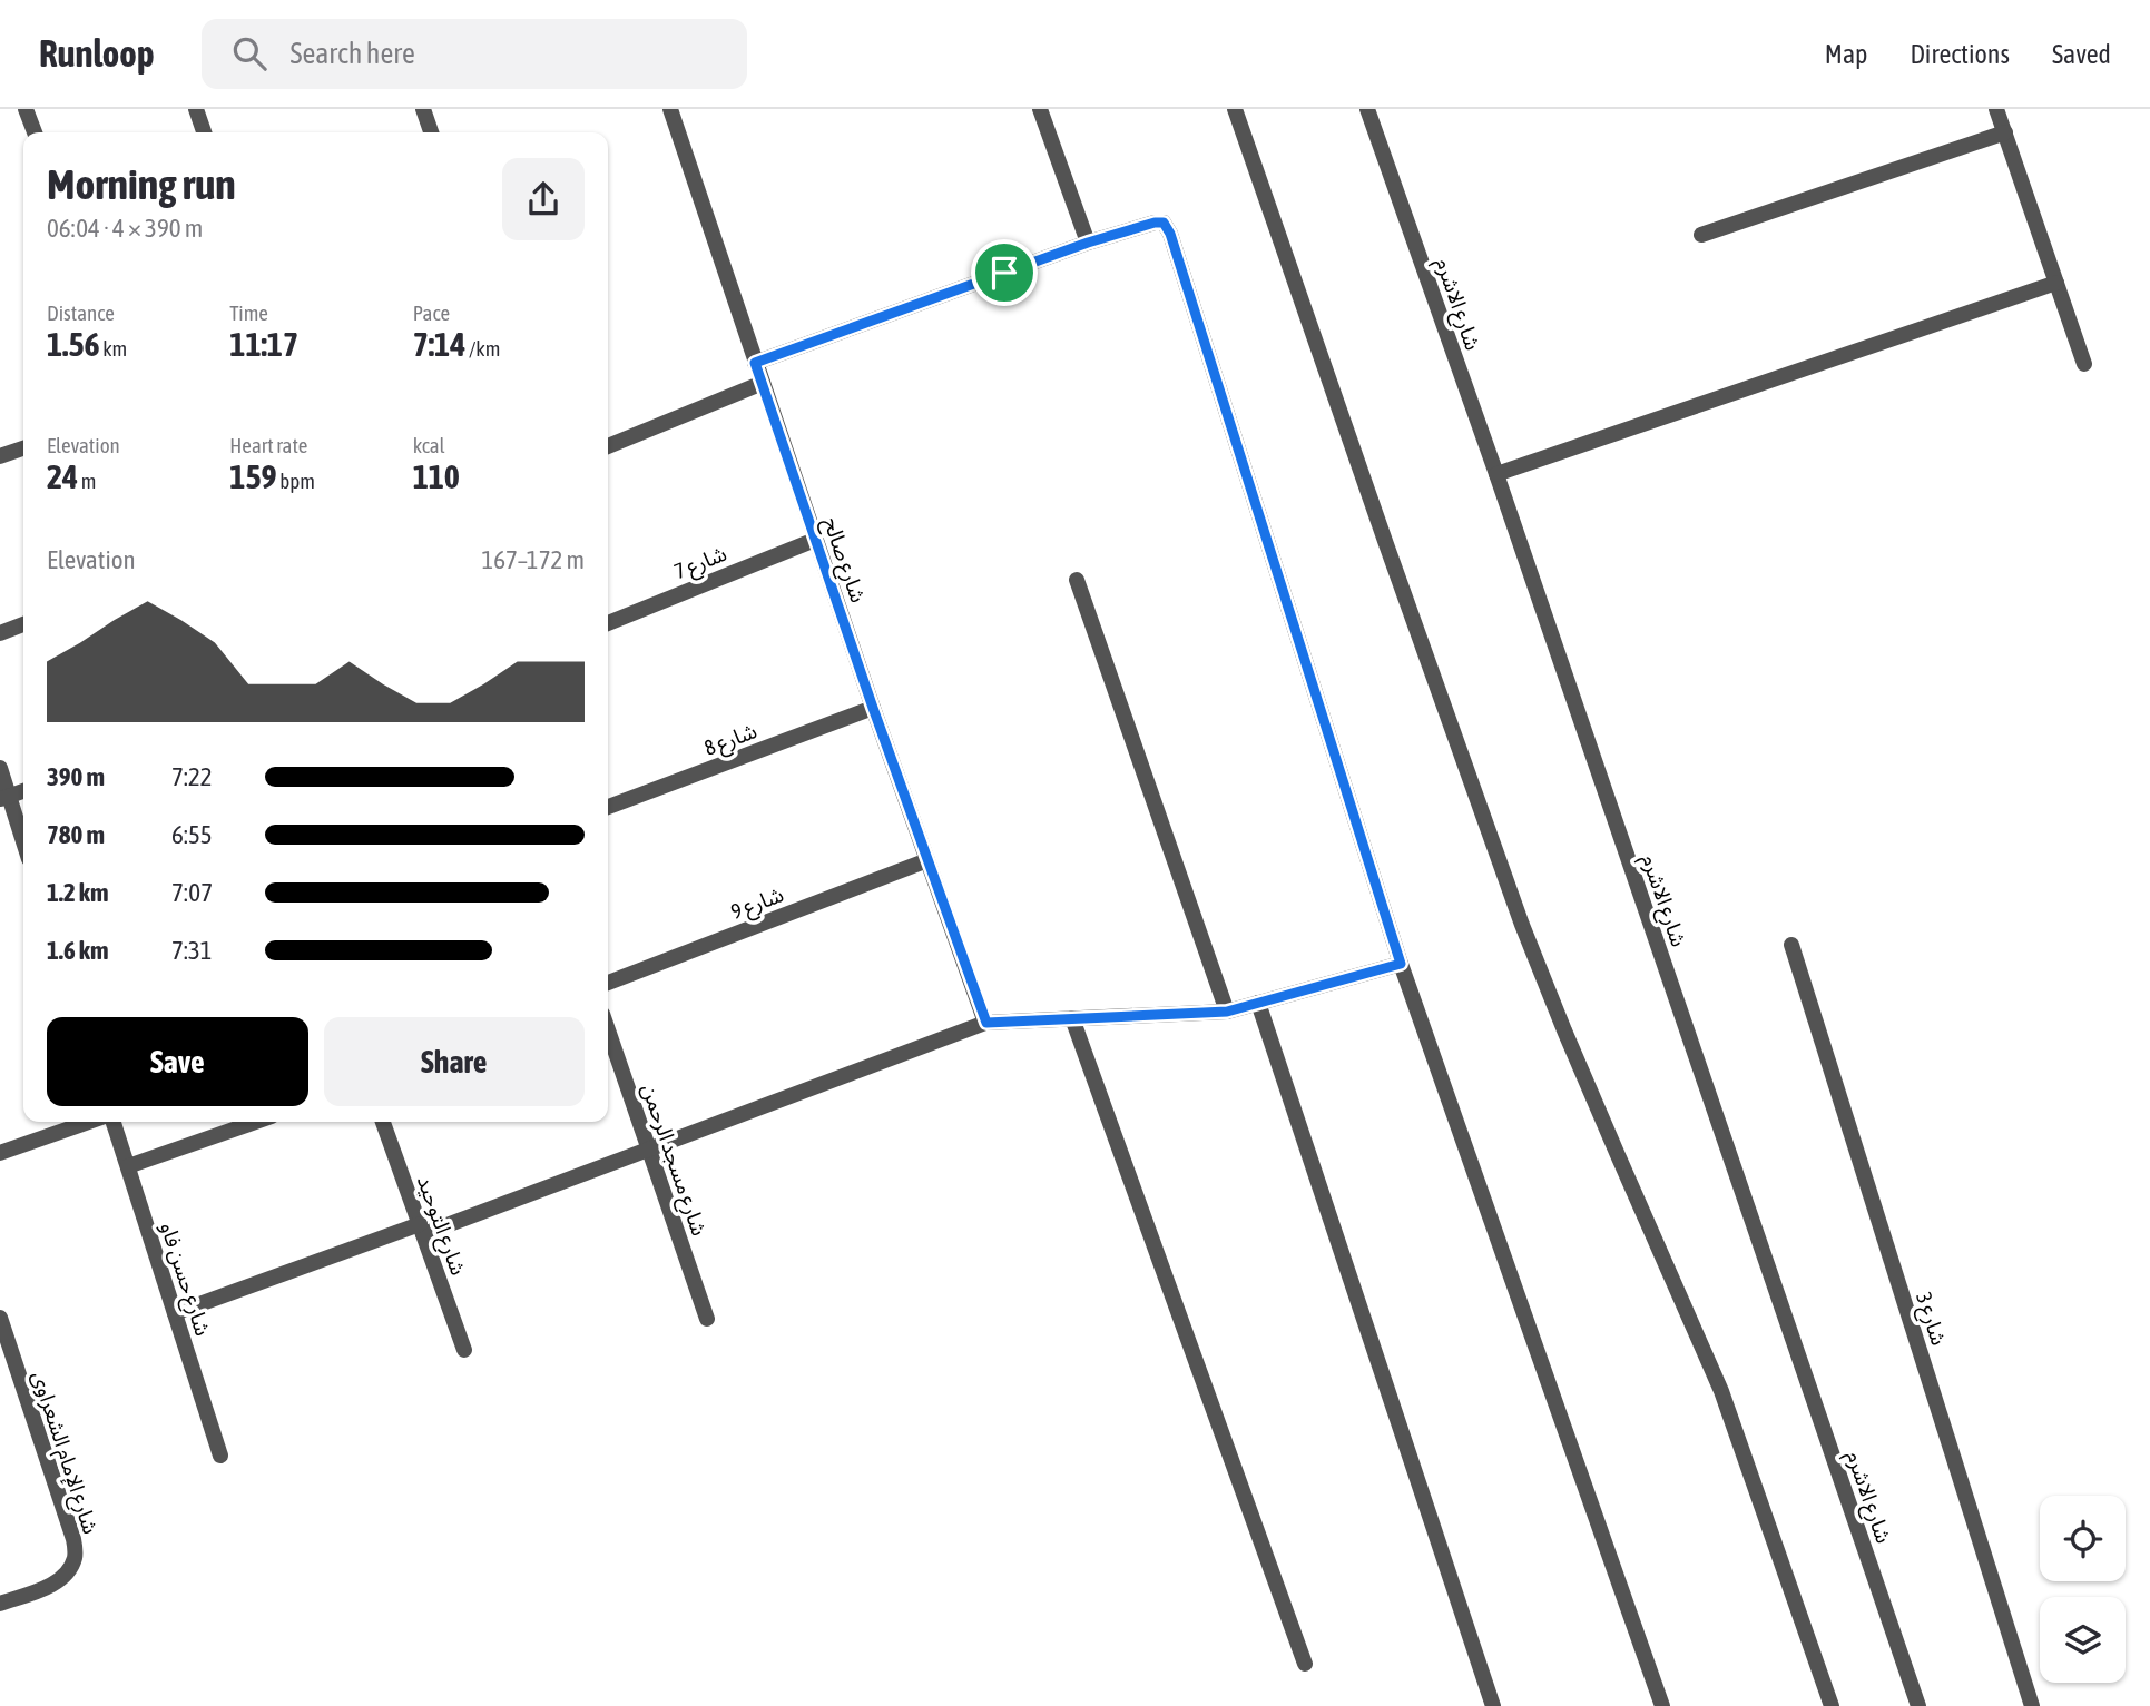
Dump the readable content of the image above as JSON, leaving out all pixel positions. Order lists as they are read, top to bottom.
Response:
{
  "streets": {
    "street": [
      "شارع الاشرم",
      "شارع صالح",
      "شارع 7",
      "شارع 8",
      "شارع 9",
      "شارع مسجد الرحمن",
      "شارع التوحيد",
      "شارع حسن فاو",
      "شارع 3",
      "شارع الإمام الشعراوى"
    ]
  },
  "crossings": [
    ["شارع صالح", "شارع 7"],
    ["شارع صالح", "شارع 8"],
    ["شارع صالح", "شارع 9"]
  ],
  "page": {
    "header": "Runloop",
    "search": "Search here",
    "nav": ["Map", "Directions", "Saved"],
    "heading": ["Morning run", "06:04 · 4 × 390 m"],
    "stats": [
      ["Distance", "1.56 km"],
      ["Time", "11:17"],
      ["Pace", "7:14 /km"],
      ["Elevation", "24 m"],
      ["Heart rate", "159 bpm"],
      ["kcal", "110"]
    ],
    "chart": ["Elevation", "167–172 m"],
    "list": [
      {
        "name": "390 m",
        "note": "7:22"
      },
      {
        "name": "780 m",
        "note": "6:55"
      },
      {
        "name": "1.2 km",
        "note": "7:07"
      },
      {
        "name": "1.6 km",
        "note": "7:31"
      }
    ],
    "buttons": ["Save", "Share"]
  }
}
